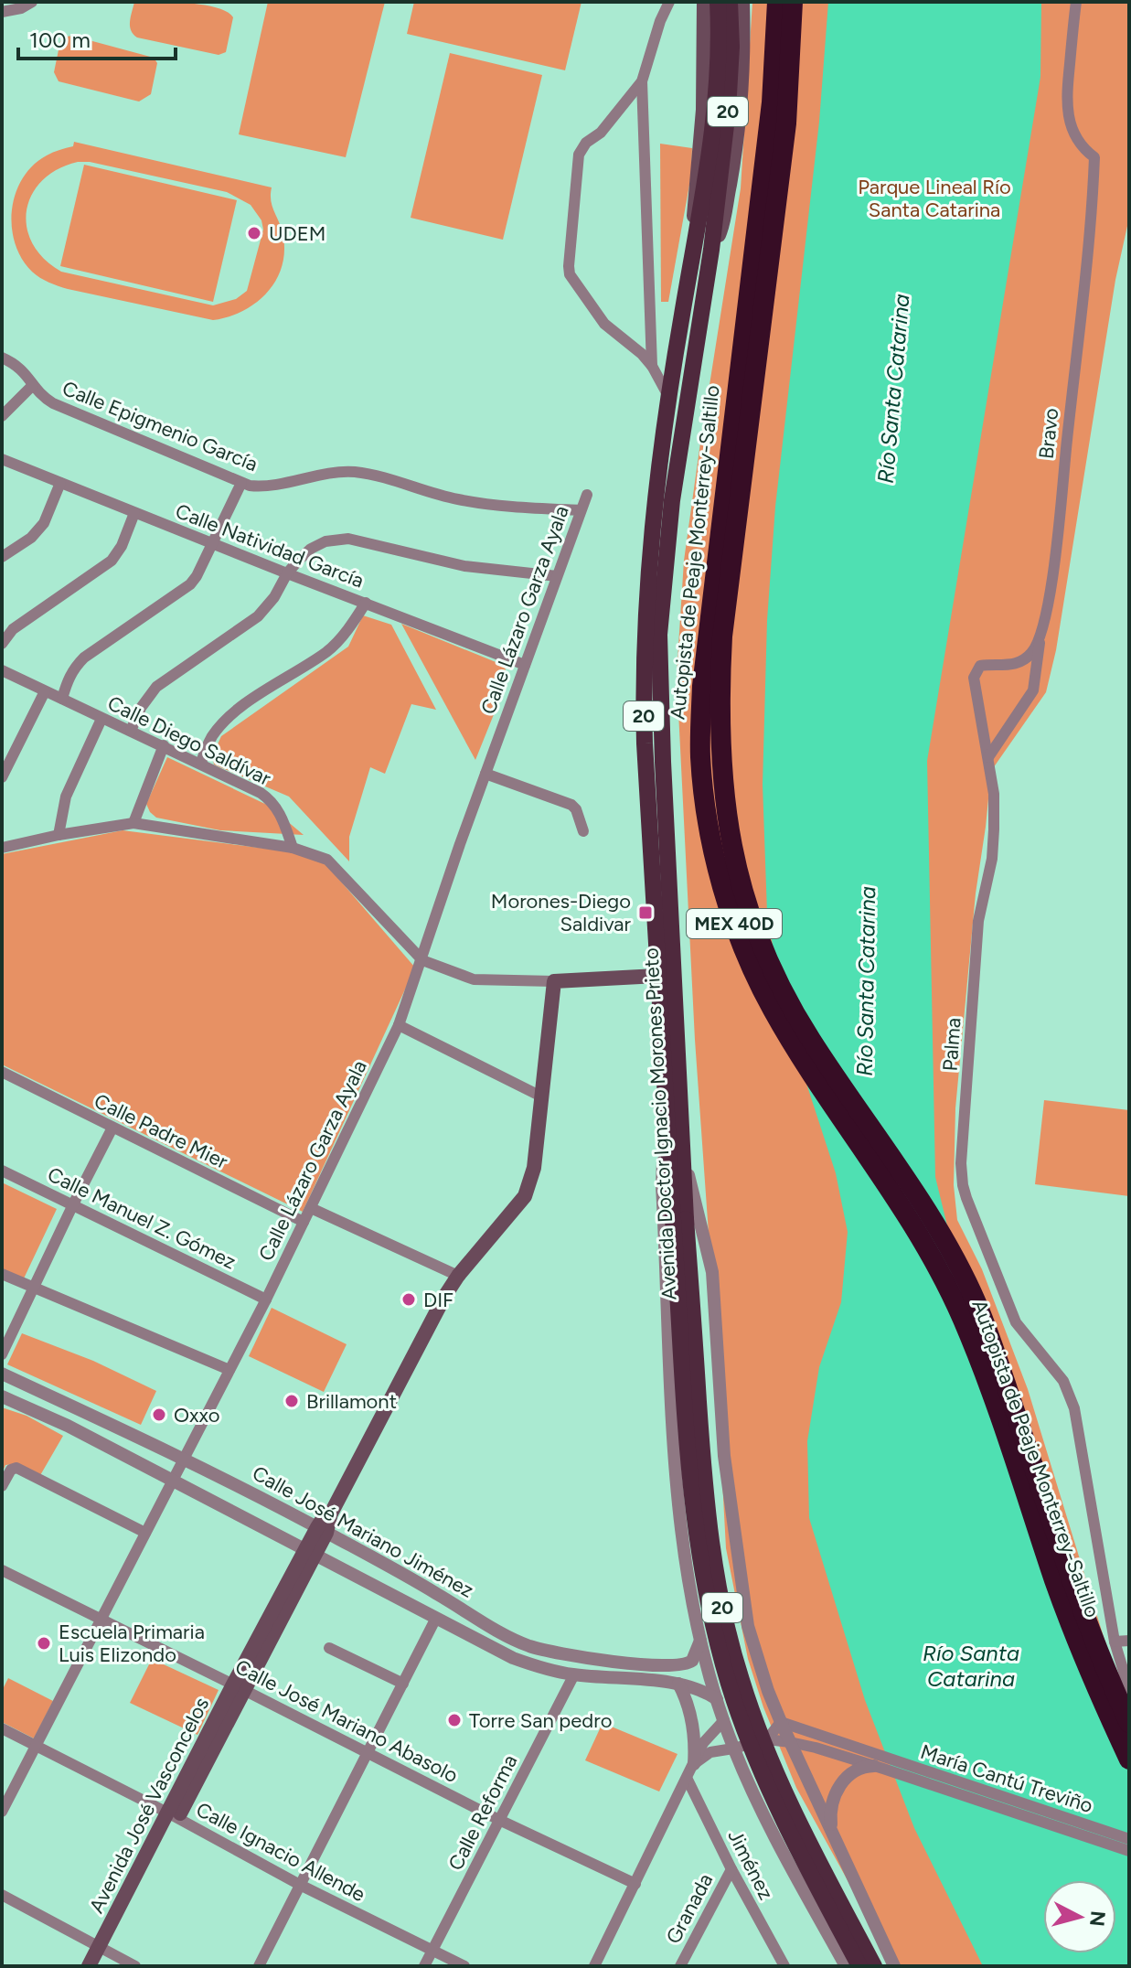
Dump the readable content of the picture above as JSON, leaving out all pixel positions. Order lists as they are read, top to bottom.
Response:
{
  "streets": {
    "highway": ["Autopista de Peaje Monterrey-Saltillo", "MEX 40D"],
    "main road": ["20", "Avenida Doctor Ignacio Morones Prieto", "Avenida José Vasconcelos"],
    "street": [
      "Calle Epigmenio García",
      "Bravo",
      "Calle Natividad García",
      "Calle Lázaro Garza Ayala",
      "Calle Diego Saldívar",
      "Palma",
      "Calle Padre Mier",
      "Calle Manuel Z. Gómez",
      "Calle José Mariano Jiménez",
      "Calle José Mariano Abasolo",
      "María Cantú Treviño",
      "Calle Reforma",
      "Calle Ignacio Allende",
      "Jiménez",
      "Granada"
    ]
  },
  "crossings": [
    ["20", "Avenida Doctor Ignacio Morones Prieto"],
    ["Calle Epigmenio García", "Calle Lázaro Garza Ayala"],
    ["Bravo", "Palma"],
    ["Calle Natividad García", "Calle Lázaro Garza Ayala"],
    ["Calle Lázaro Garza Ayala", "Calle Padre Mier"],
    ["Calle Lázaro Garza Ayala", "Calle Manuel Z. Gómez"],
    ["Calle Lázaro Garza Ayala", "Calle José Mariano Jiménez"],
    ["Calle Lázaro Garza Ayala", "Calle José Mariano Abasolo"],
    ["Calle Lázaro Garza Ayala", "Calle Ignacio Allende"],
    ["Avenida Doctor Ignacio Morones Prieto", "Calle José Mariano Jiménez"],
    ["Calle José Mariano Jiménez", "Avenida José Vasconcelos"],
    ["Calle José Mariano Jiménez", "Calle Reforma"],
    ["Calle José Mariano Abasolo", "Avenida José Vasconcelos"],
    ["Calle José Mariano Abasolo", "Calle Reforma"],
    ["Avenida José Vasconcelos", "Calle Ignacio Allende"],
    ["Calle Reforma", "Calle Ignacio Allende"],
    ["Jiménez", "Granada"]
  ],
  "water": ["Río Santa Catarina"],
  "parks": ["Parque Lineal Río Santa Catarina"],
  "places": {
    "other": [
      "UDEM",
      "DIF",
      "Brillamont",
      "Oxxo",
      "Escuela Primaria Luis Elizondo",
      "Torre San pedro"
    ],
    "transit": ["Morones-Diego Saldivar"]
  },
  "scale_bar": "100 m",
  "north": "right"
}
